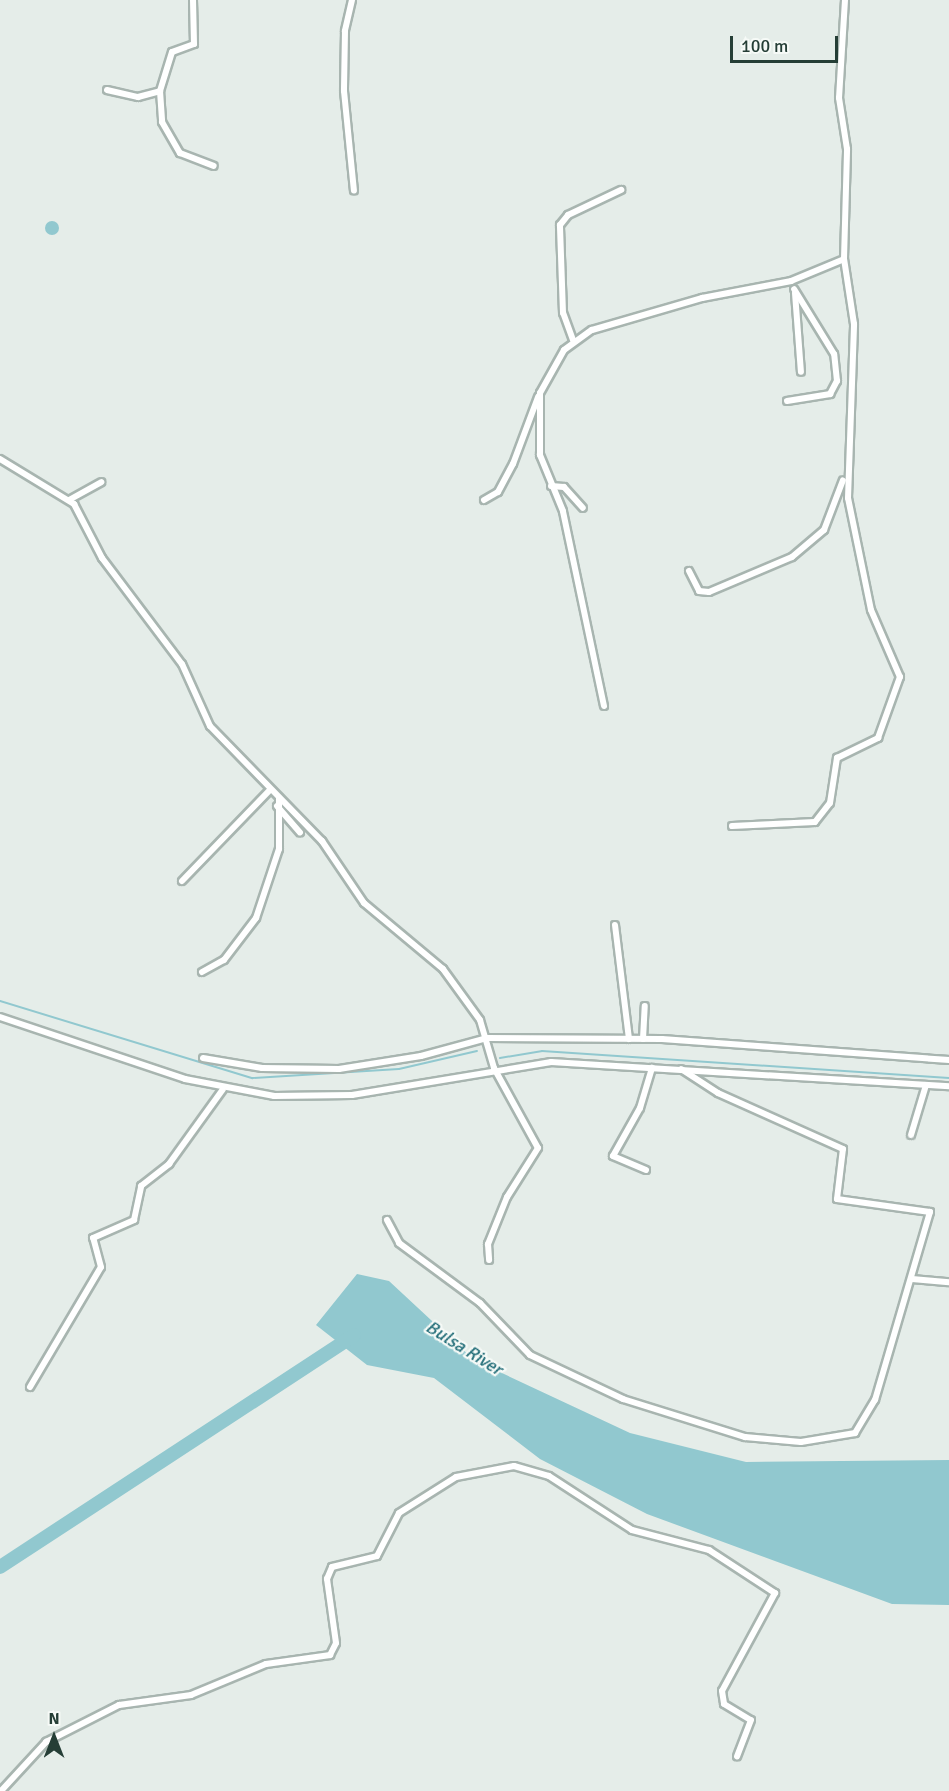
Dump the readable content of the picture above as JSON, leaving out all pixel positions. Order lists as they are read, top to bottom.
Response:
{
  "water": ["Bulsa River"],
  "scale_bar": "100 m",
  "north": "top"
}
